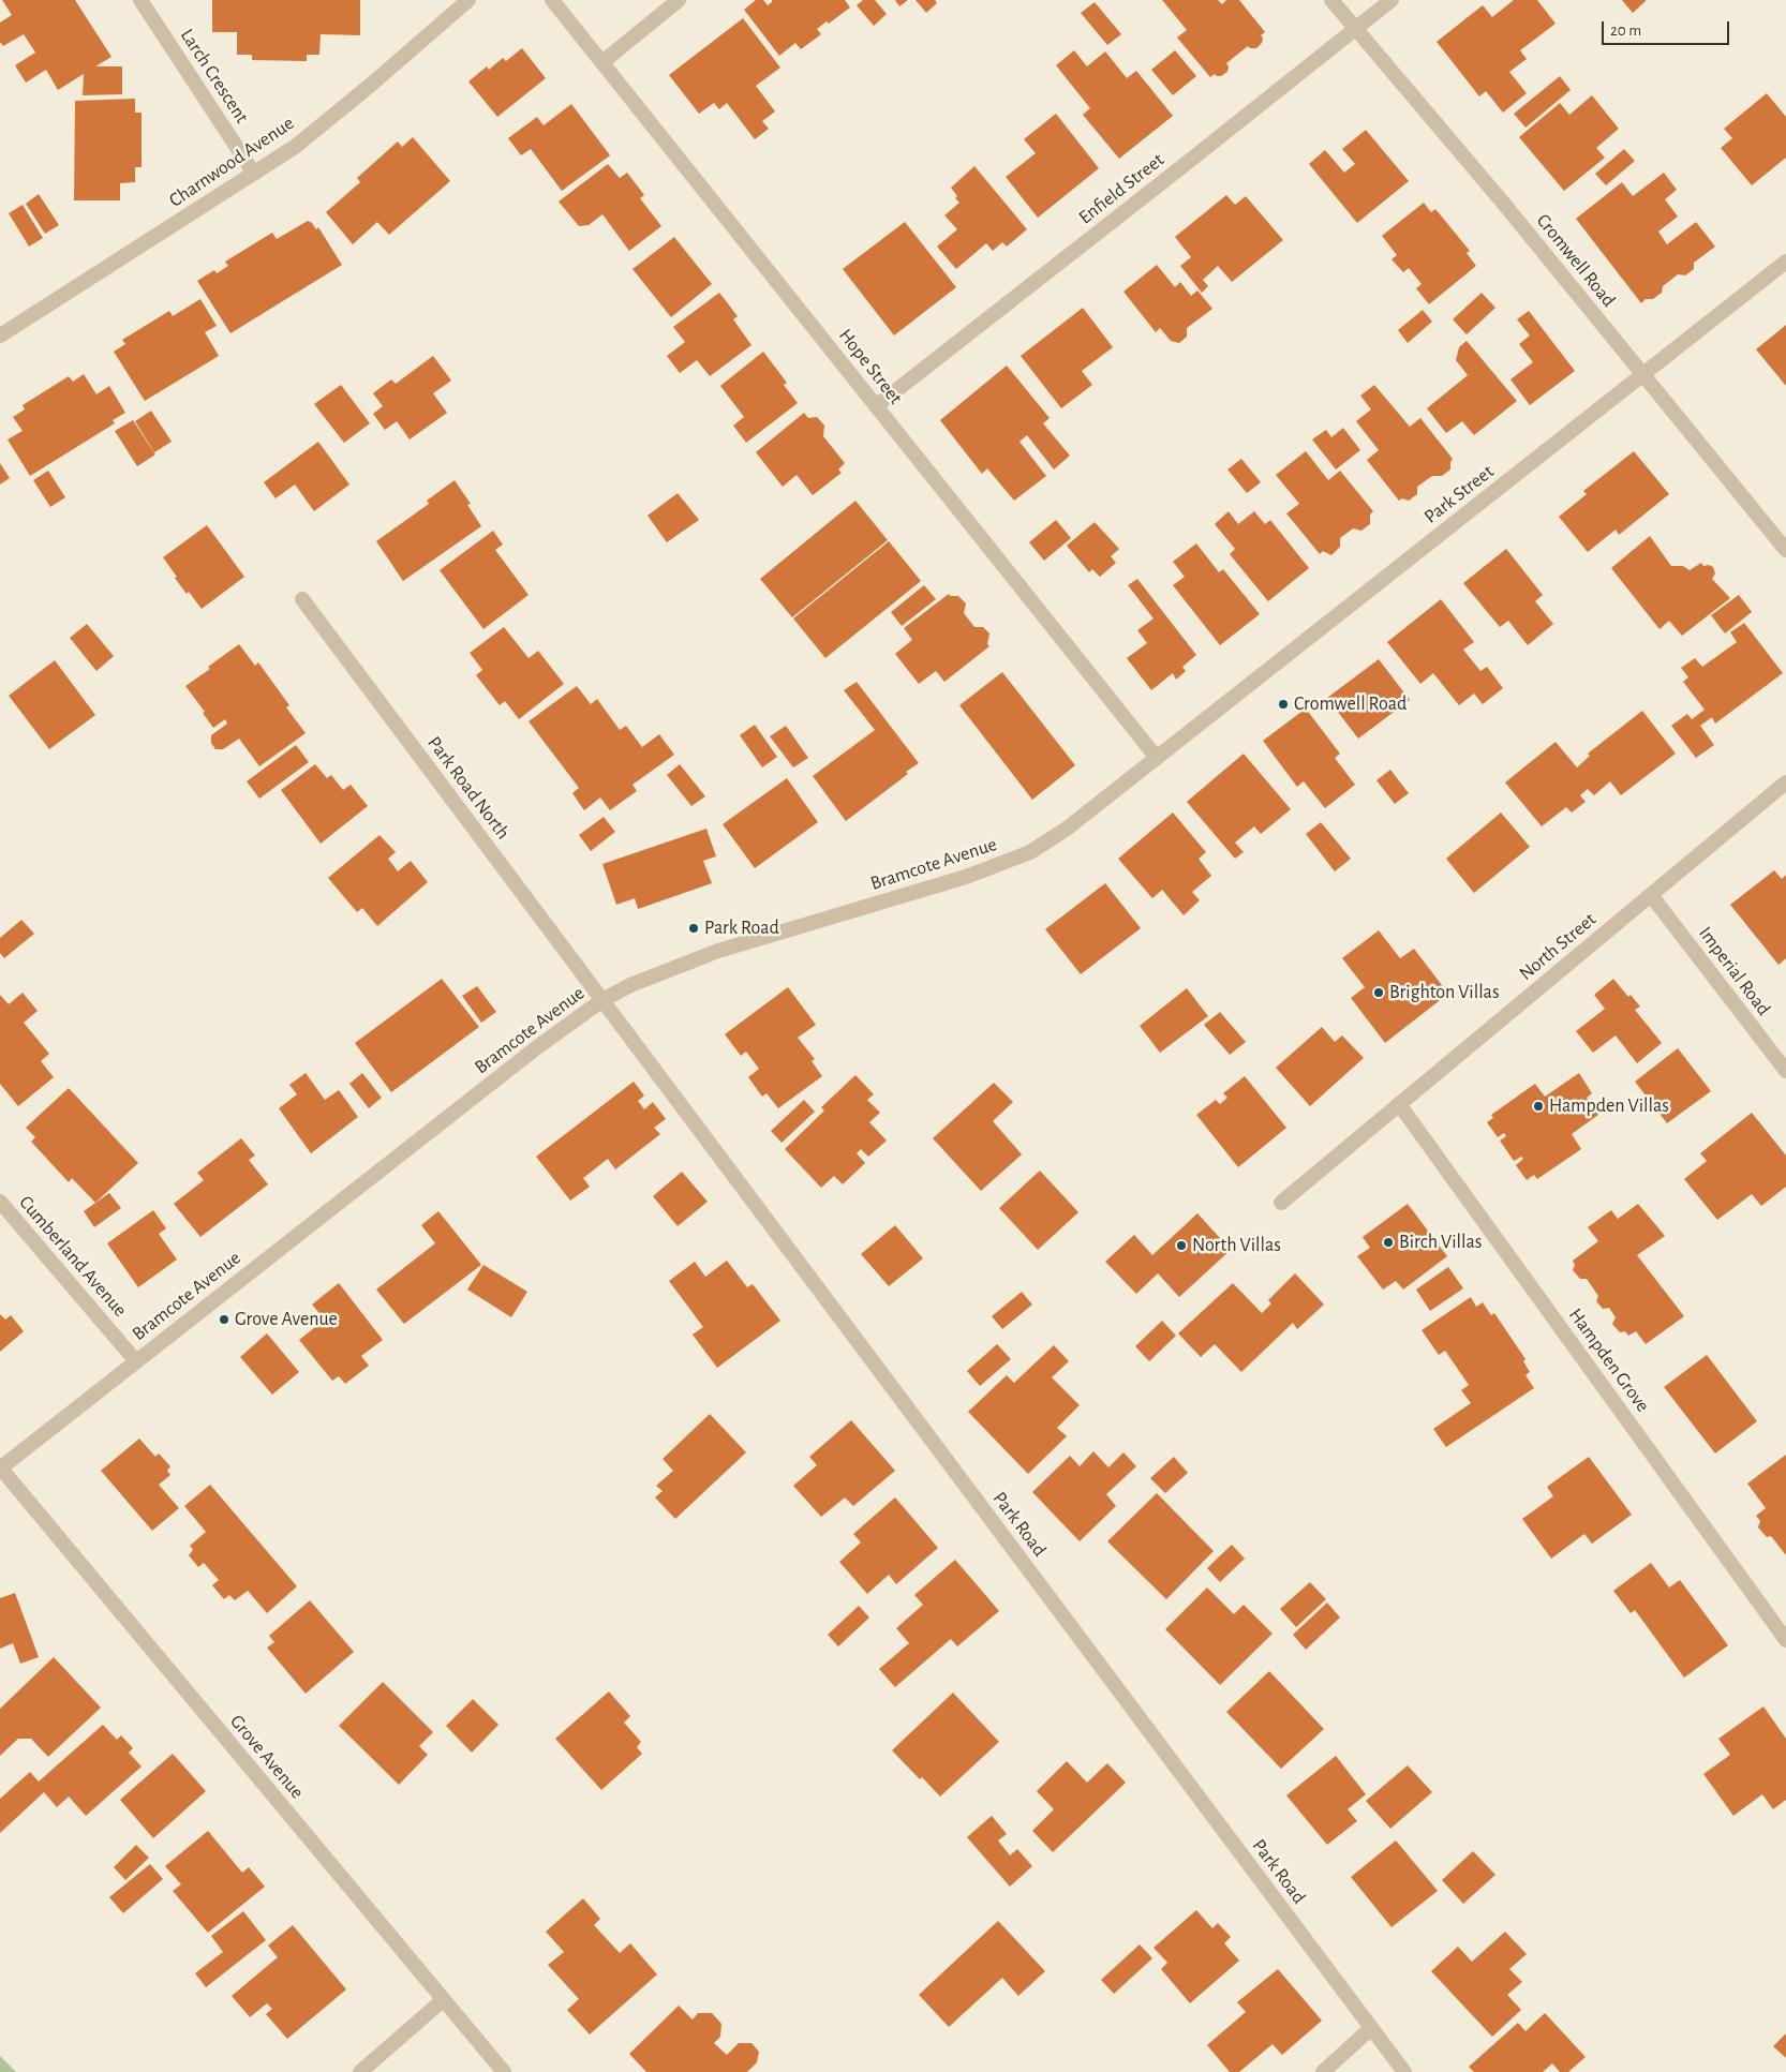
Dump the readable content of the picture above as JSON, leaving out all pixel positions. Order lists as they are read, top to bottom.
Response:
{
  "streets": {
    "street": [
      "Larch Crescent",
      "Charnwood Avenue",
      "Enfield Street",
      "Cromwell Road",
      "Hope Street",
      "Park Street",
      "Park Road North",
      "Bramcote Avenue",
      "North Street",
      "Imperial Road",
      "Cumberland Avenue",
      "Hampden Grove",
      "Park Road",
      "Grove Avenue"
    ]
  },
  "crossings": [
    ["Larch Crescent", "Charnwood Avenue"],
    ["Enfield Street", "Cromwell Road"],
    ["Enfield Street", "Hope Street"],
    ["Cromwell Road", "Park Street"],
    ["Hope Street", "Park Street"],
    ["Hope Street", "Bramcote Avenue"],
    ["Park Street", "Bramcote Avenue"],
    ["Park Road North", "Bramcote Avenue"],
    ["Park Road North", "Park Road"],
    ["Bramcote Avenue", "Cumberland Avenue"],
    ["Bramcote Avenue", "Park Road"],
    ["Bramcote Avenue", "Grove Avenue"],
    ["North Street", "Imperial Road"],
    ["North Street", "Hampden Grove"]
  ],
  "places": [
    "Cromwell Road",
    "Park Road",
    "Brighton Villas",
    "Hampden Villas",
    "Birch Villas",
    "North Villas",
    "Grove Avenue"
  ],
  "scale_bar": "20 m"
}
